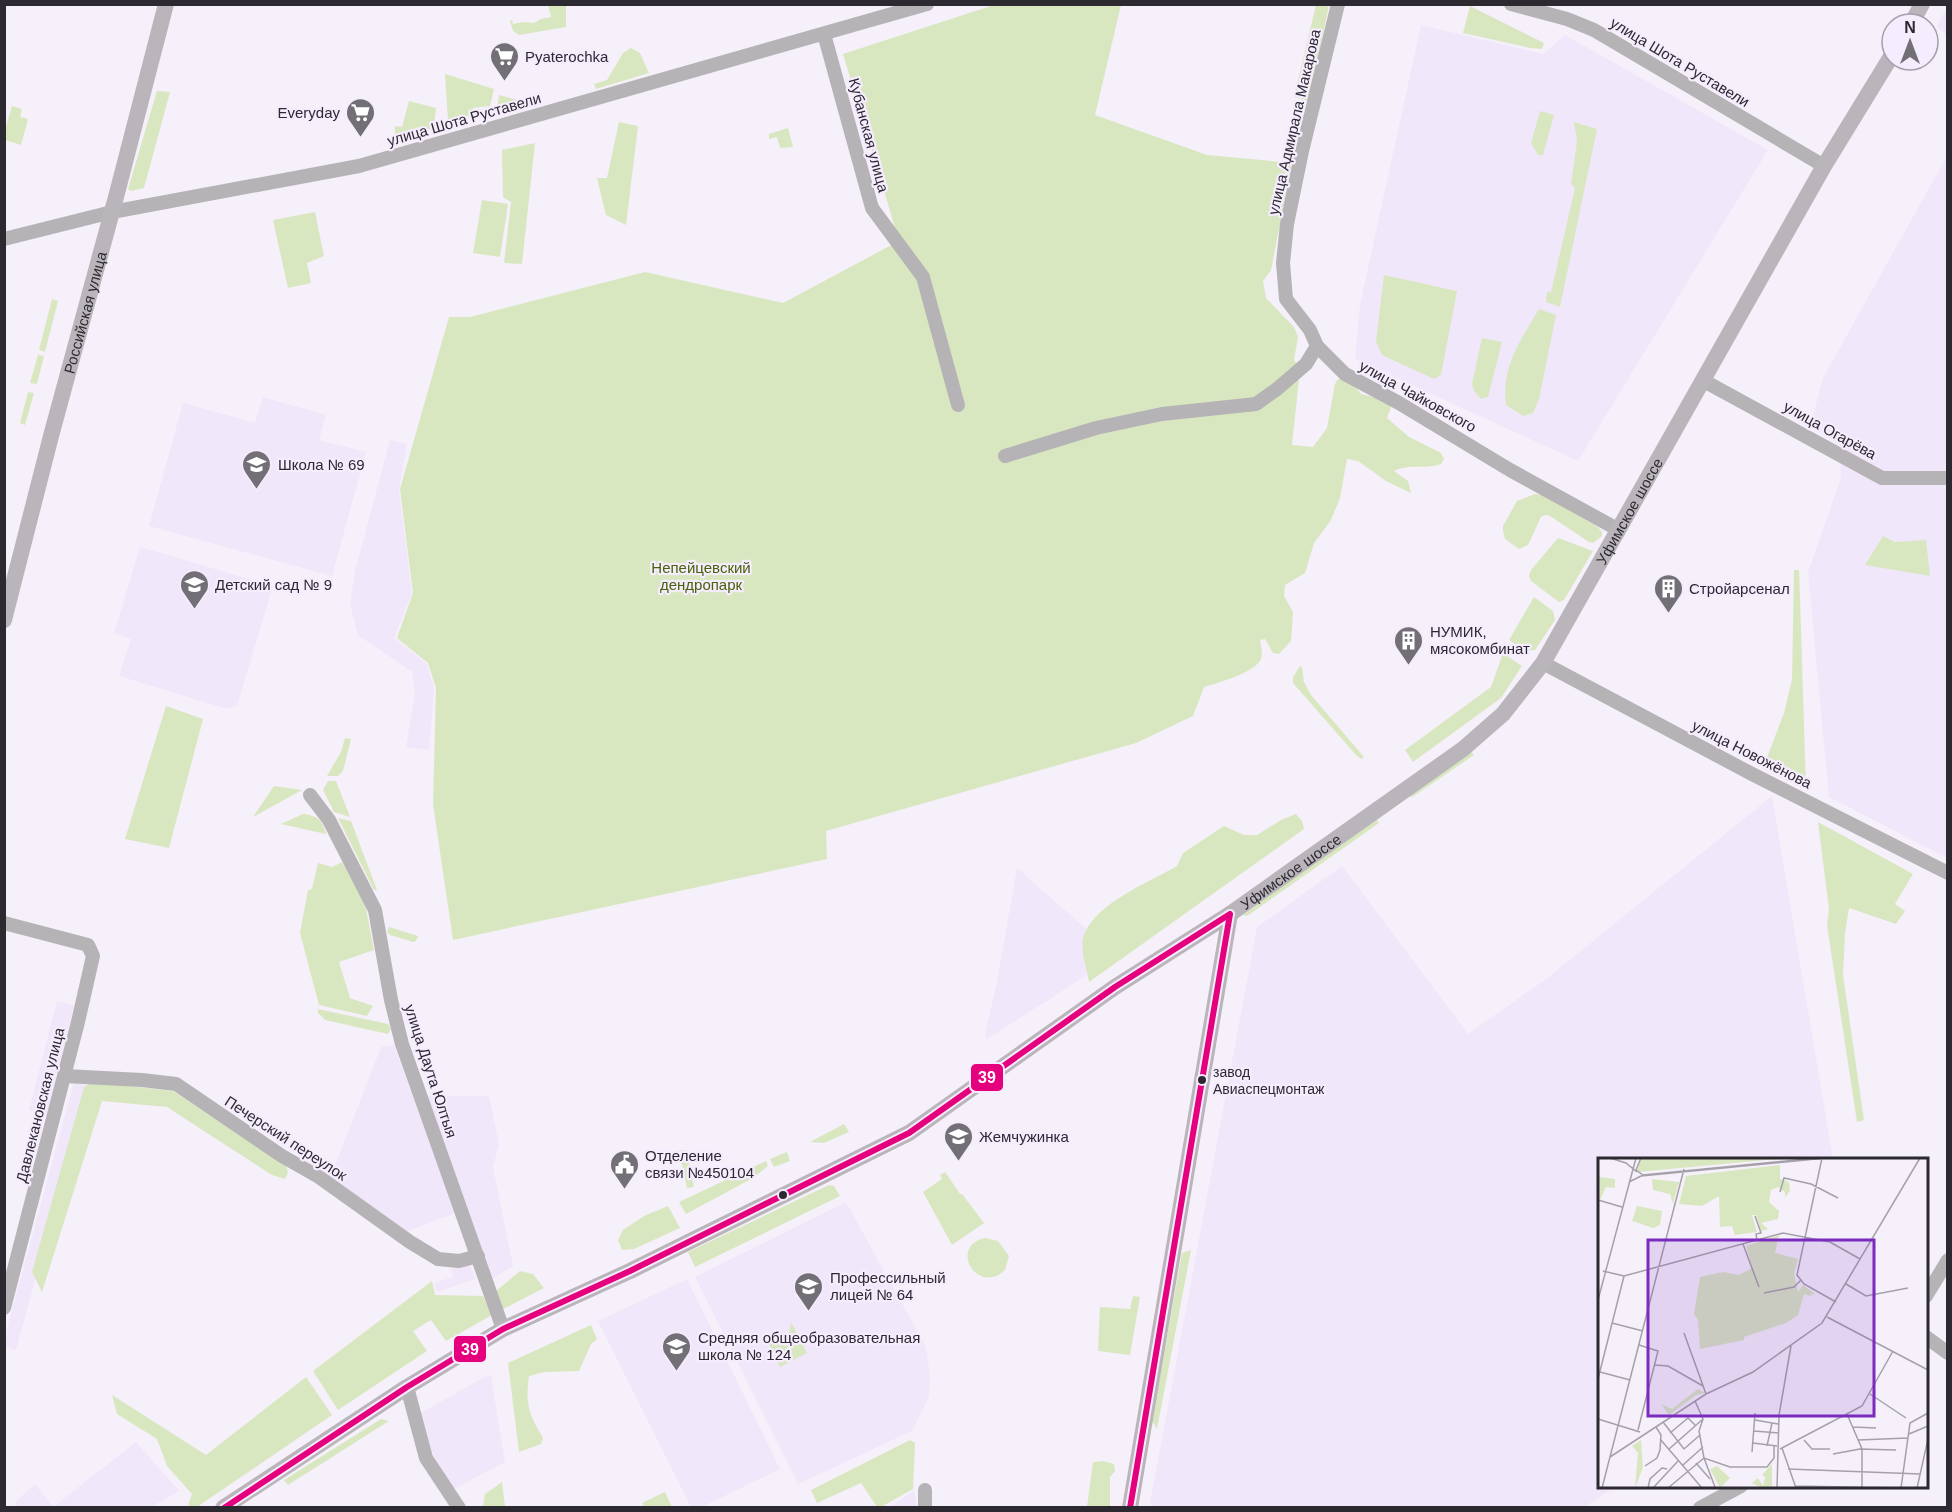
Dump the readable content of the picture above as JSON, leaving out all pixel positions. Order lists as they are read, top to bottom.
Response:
{
  "streets": {
    "main road": ["Российская улица", "Уфимское шоссе"],
    "street": [
      "улица Шота Руставели",
      "улица Адмирала Макарова",
      "Кубанская улица",
      "улица Чайковского",
      "улица Огарёва",
      "улица Новожёнова",
      "улица Даута Юлтыя",
      "Давлекановская улица",
      "Печерский переулок"
    ]
  },
  "crossings": [
    ["улица Шота Руставели", "Кубанская улица"],
    ["улица Шота Руставели", "Российская улица"],
    ["улица Шота Руставели", "Уфимское шоссе"],
    ["улица Адмирала Макарова", "улица Чайковского"],
    ["улица Чайковского", "Уфимское шоссе"],
    ["улица Огарёва", "Уфимское шоссе"],
    ["Уфимское шоссе", "улица Новожёнова"],
    ["Уфимское шоссе", "улица Даута Юлтыя"],
    ["улица Даута Юлтыя", "Печерский переулок"],
    ["Давлекановская улица", "Печерский переулок"]
  ],
  "parks": ["Непейцевский дендропарк"],
  "places": {
    "supermarket": ["Pyaterochka", "Everyday"],
    "school or university": [
      "Школа № 69",
      "Детский сад № 9",
      "Жемчужинка",
      "Профессильный лицей № 64",
      "Средняя общеобразовательная школа № 124"
    ],
    "building": ["Стройарсенал", "НУМИК, мясокомбинат"],
    "other": ["завод Авиаспецмонтаж"],
    "public building": ["Отделение связи №450104"]
  },
  "lines": ["transit line 39"],
  "north": "top"
}
